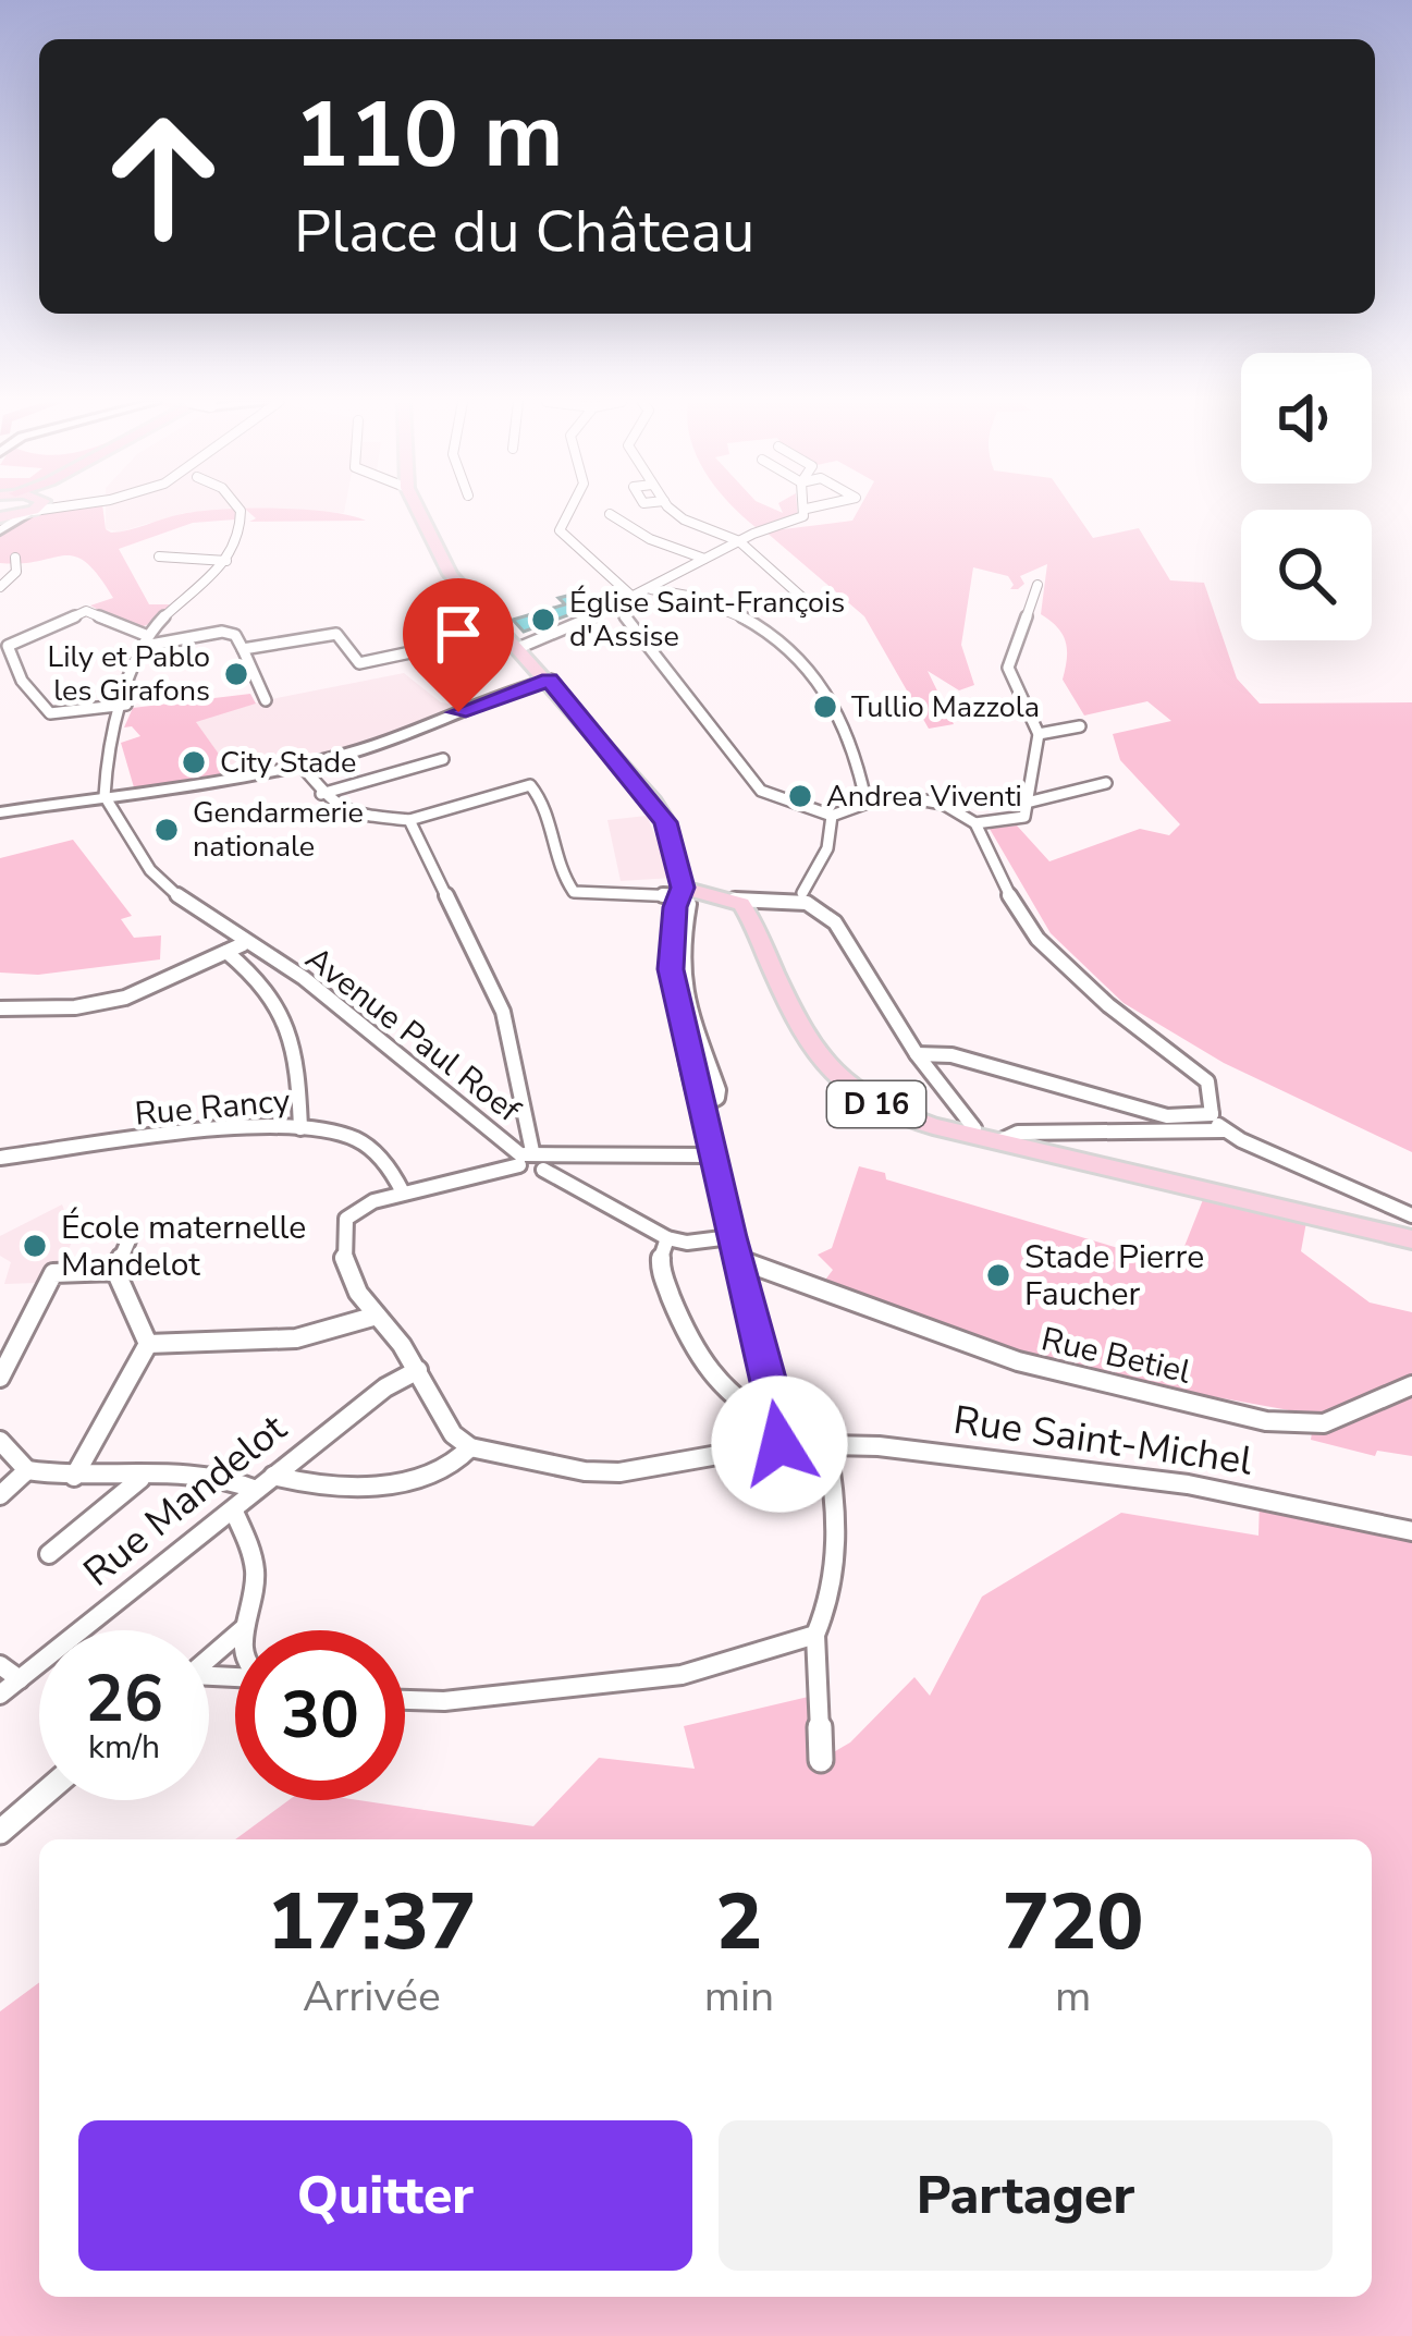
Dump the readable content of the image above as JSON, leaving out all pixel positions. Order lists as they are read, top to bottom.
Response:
{
  "streets": {
    "main road": ["D 16"],
    "street": [
      "Avenue Paul Roef",
      "Rue Rancy",
      "Rue Betiel",
      "Rue Saint-Michel",
      "Rue Mandelot"
    ]
  },
  "places": [
    "Église Saint-François d'Assise",
    "Lily et Pablo les Girafons",
    "Tullio Mazzola",
    "City Stade",
    "Andrea Viventi",
    "Gendarmerie nationale",
    "École maternelle Mandelot",
    "Stade Pierre Faucher"
  ],
  "page": {
    "turn": ["110 m", "Place du Château"],
    "speed": "26 km/h",
    "limit": "30",
    "eta": [
      "17:37",
      "Arrivée",
      "2",
      "min",
      "720",
      "m"
    ],
    "buttons": ["Quitter", "Partager"]
  }
}
